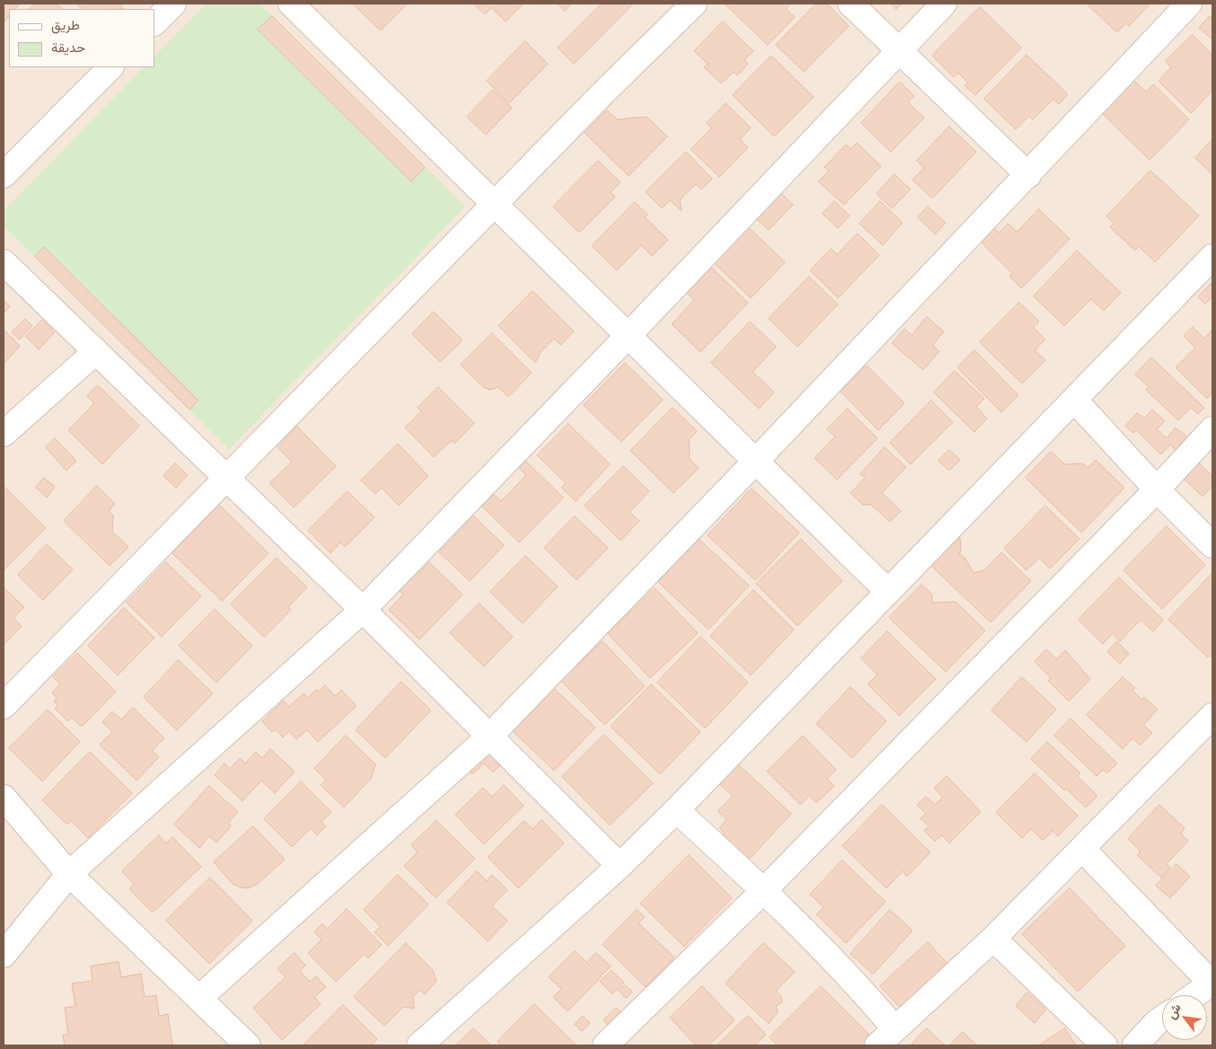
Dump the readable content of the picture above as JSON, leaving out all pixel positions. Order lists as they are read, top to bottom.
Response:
{
  "legend": ["طريق", "حديقة"],
  "north": "top left"
}
